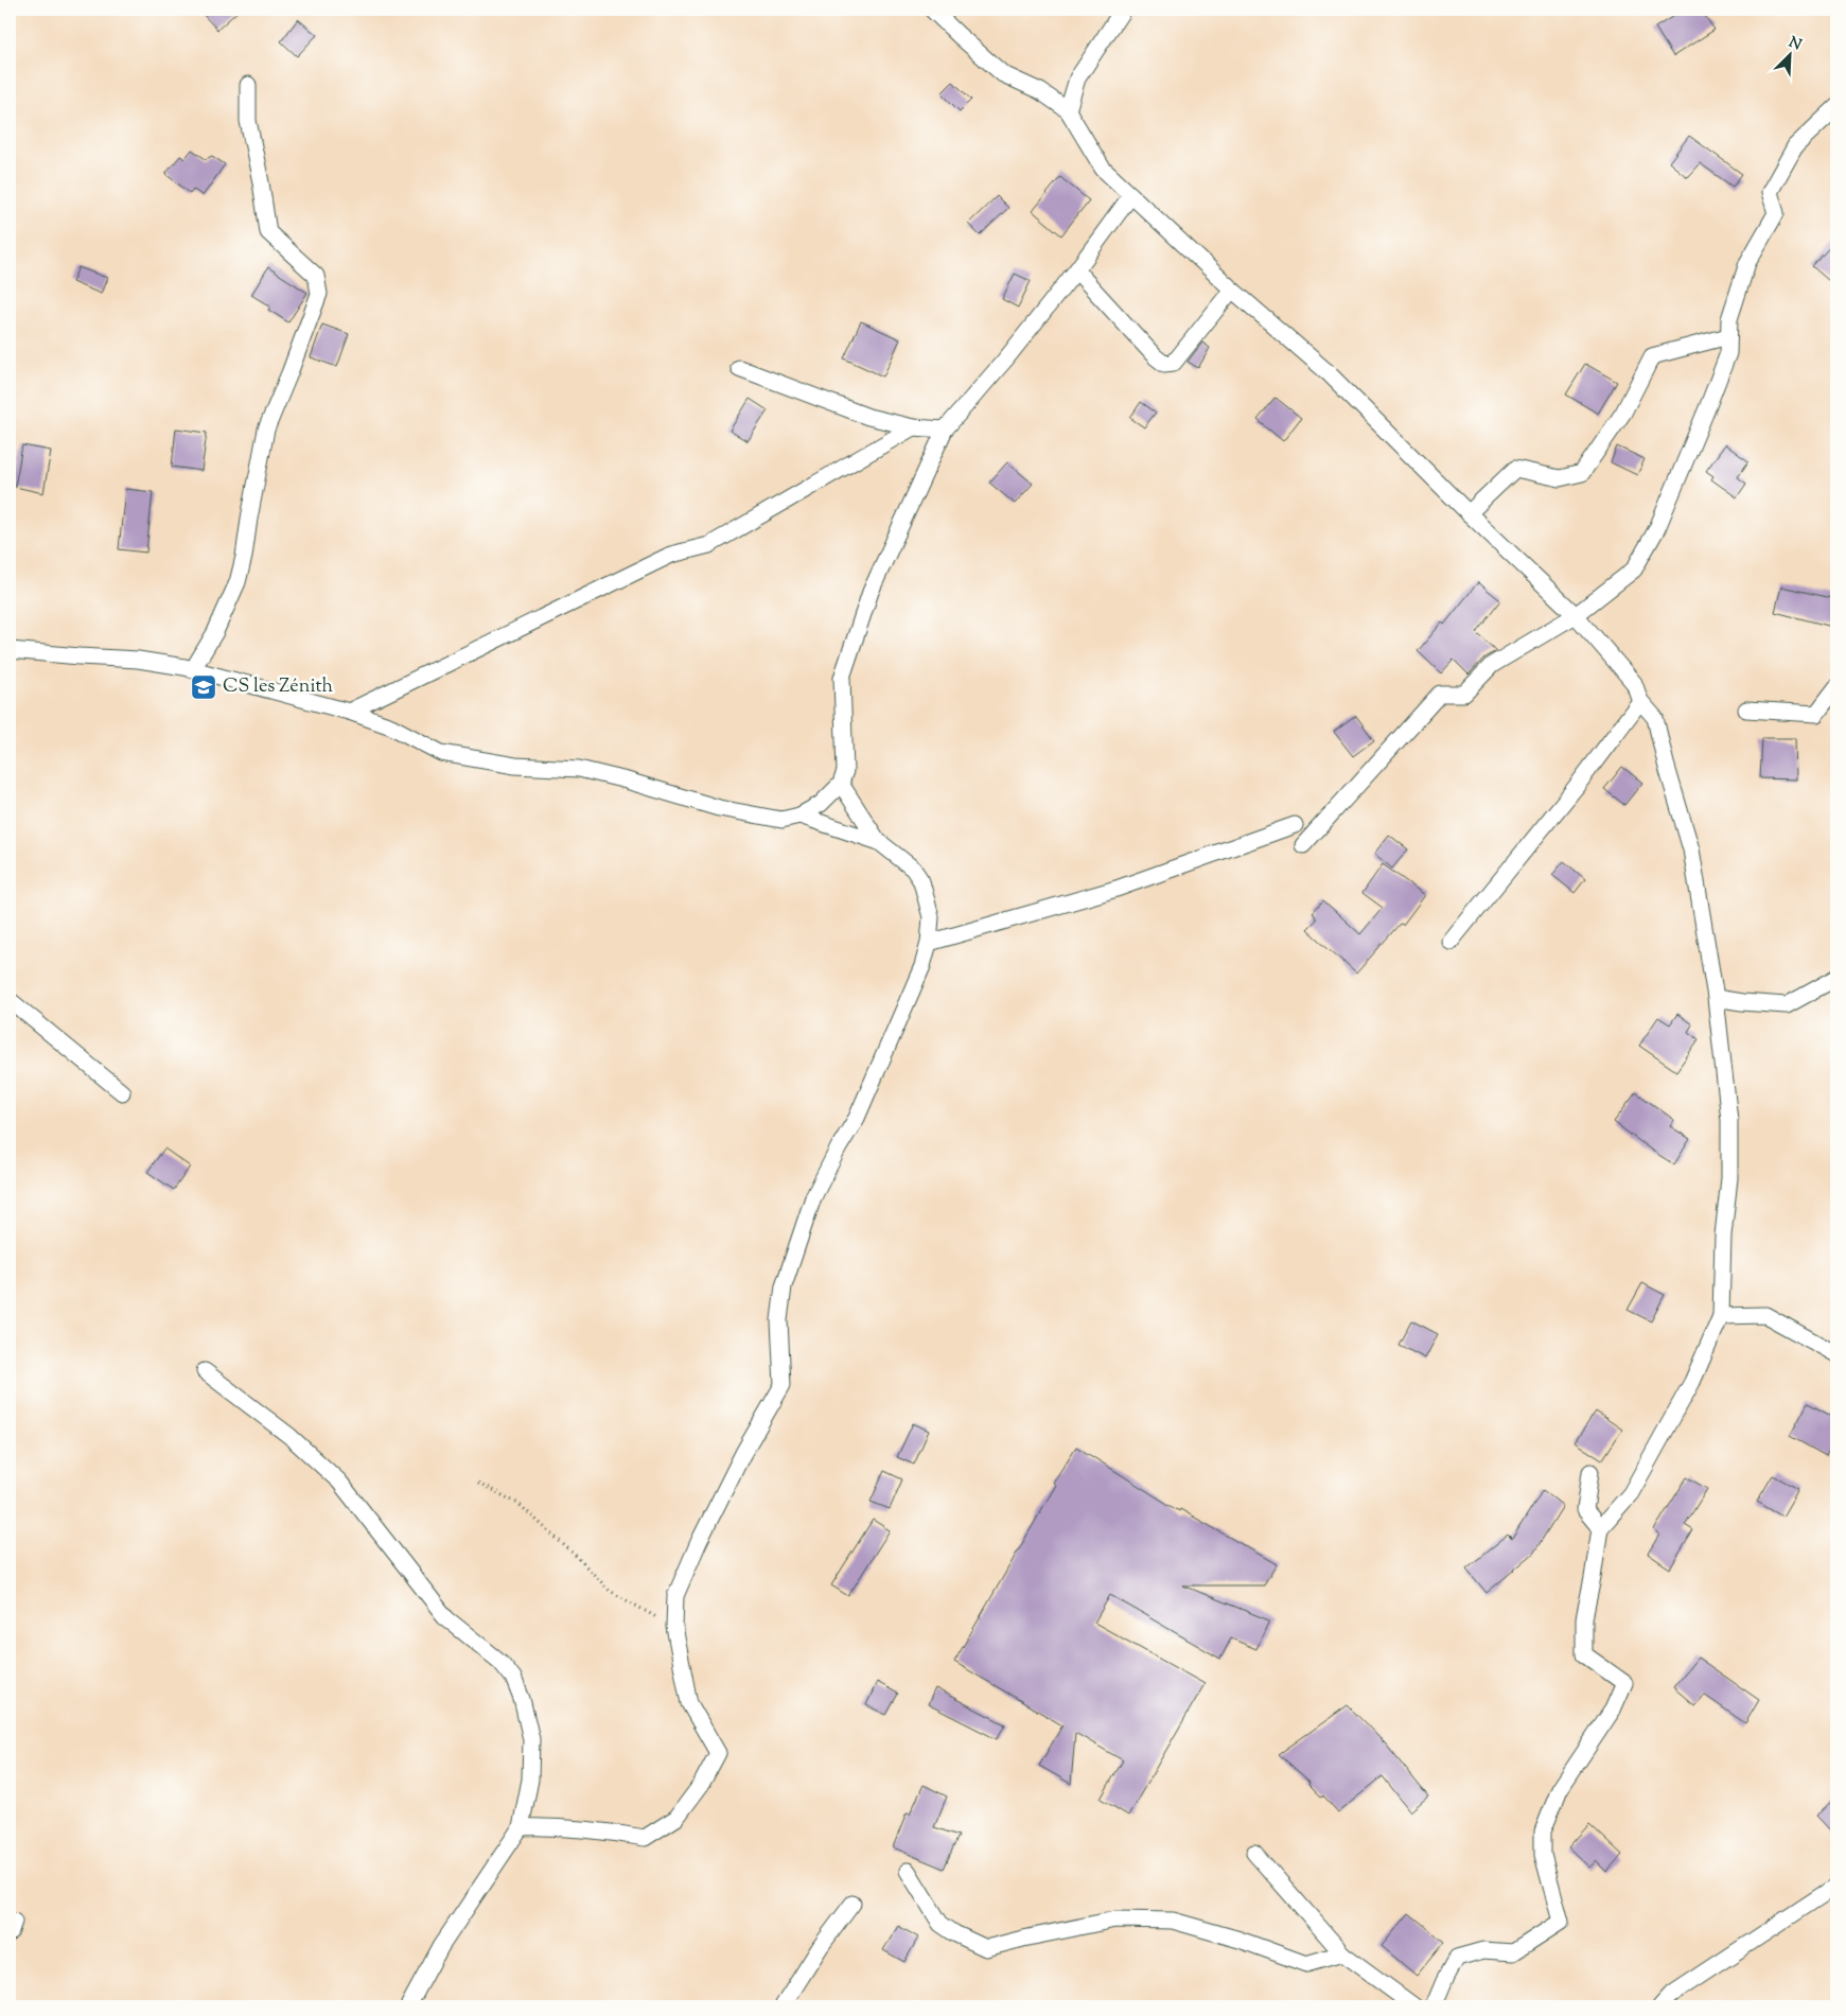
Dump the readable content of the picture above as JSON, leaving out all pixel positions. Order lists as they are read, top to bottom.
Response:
{
  "places": {
    "school or university": ["CS les Zénith"]
  },
  "north": "top right"
}
